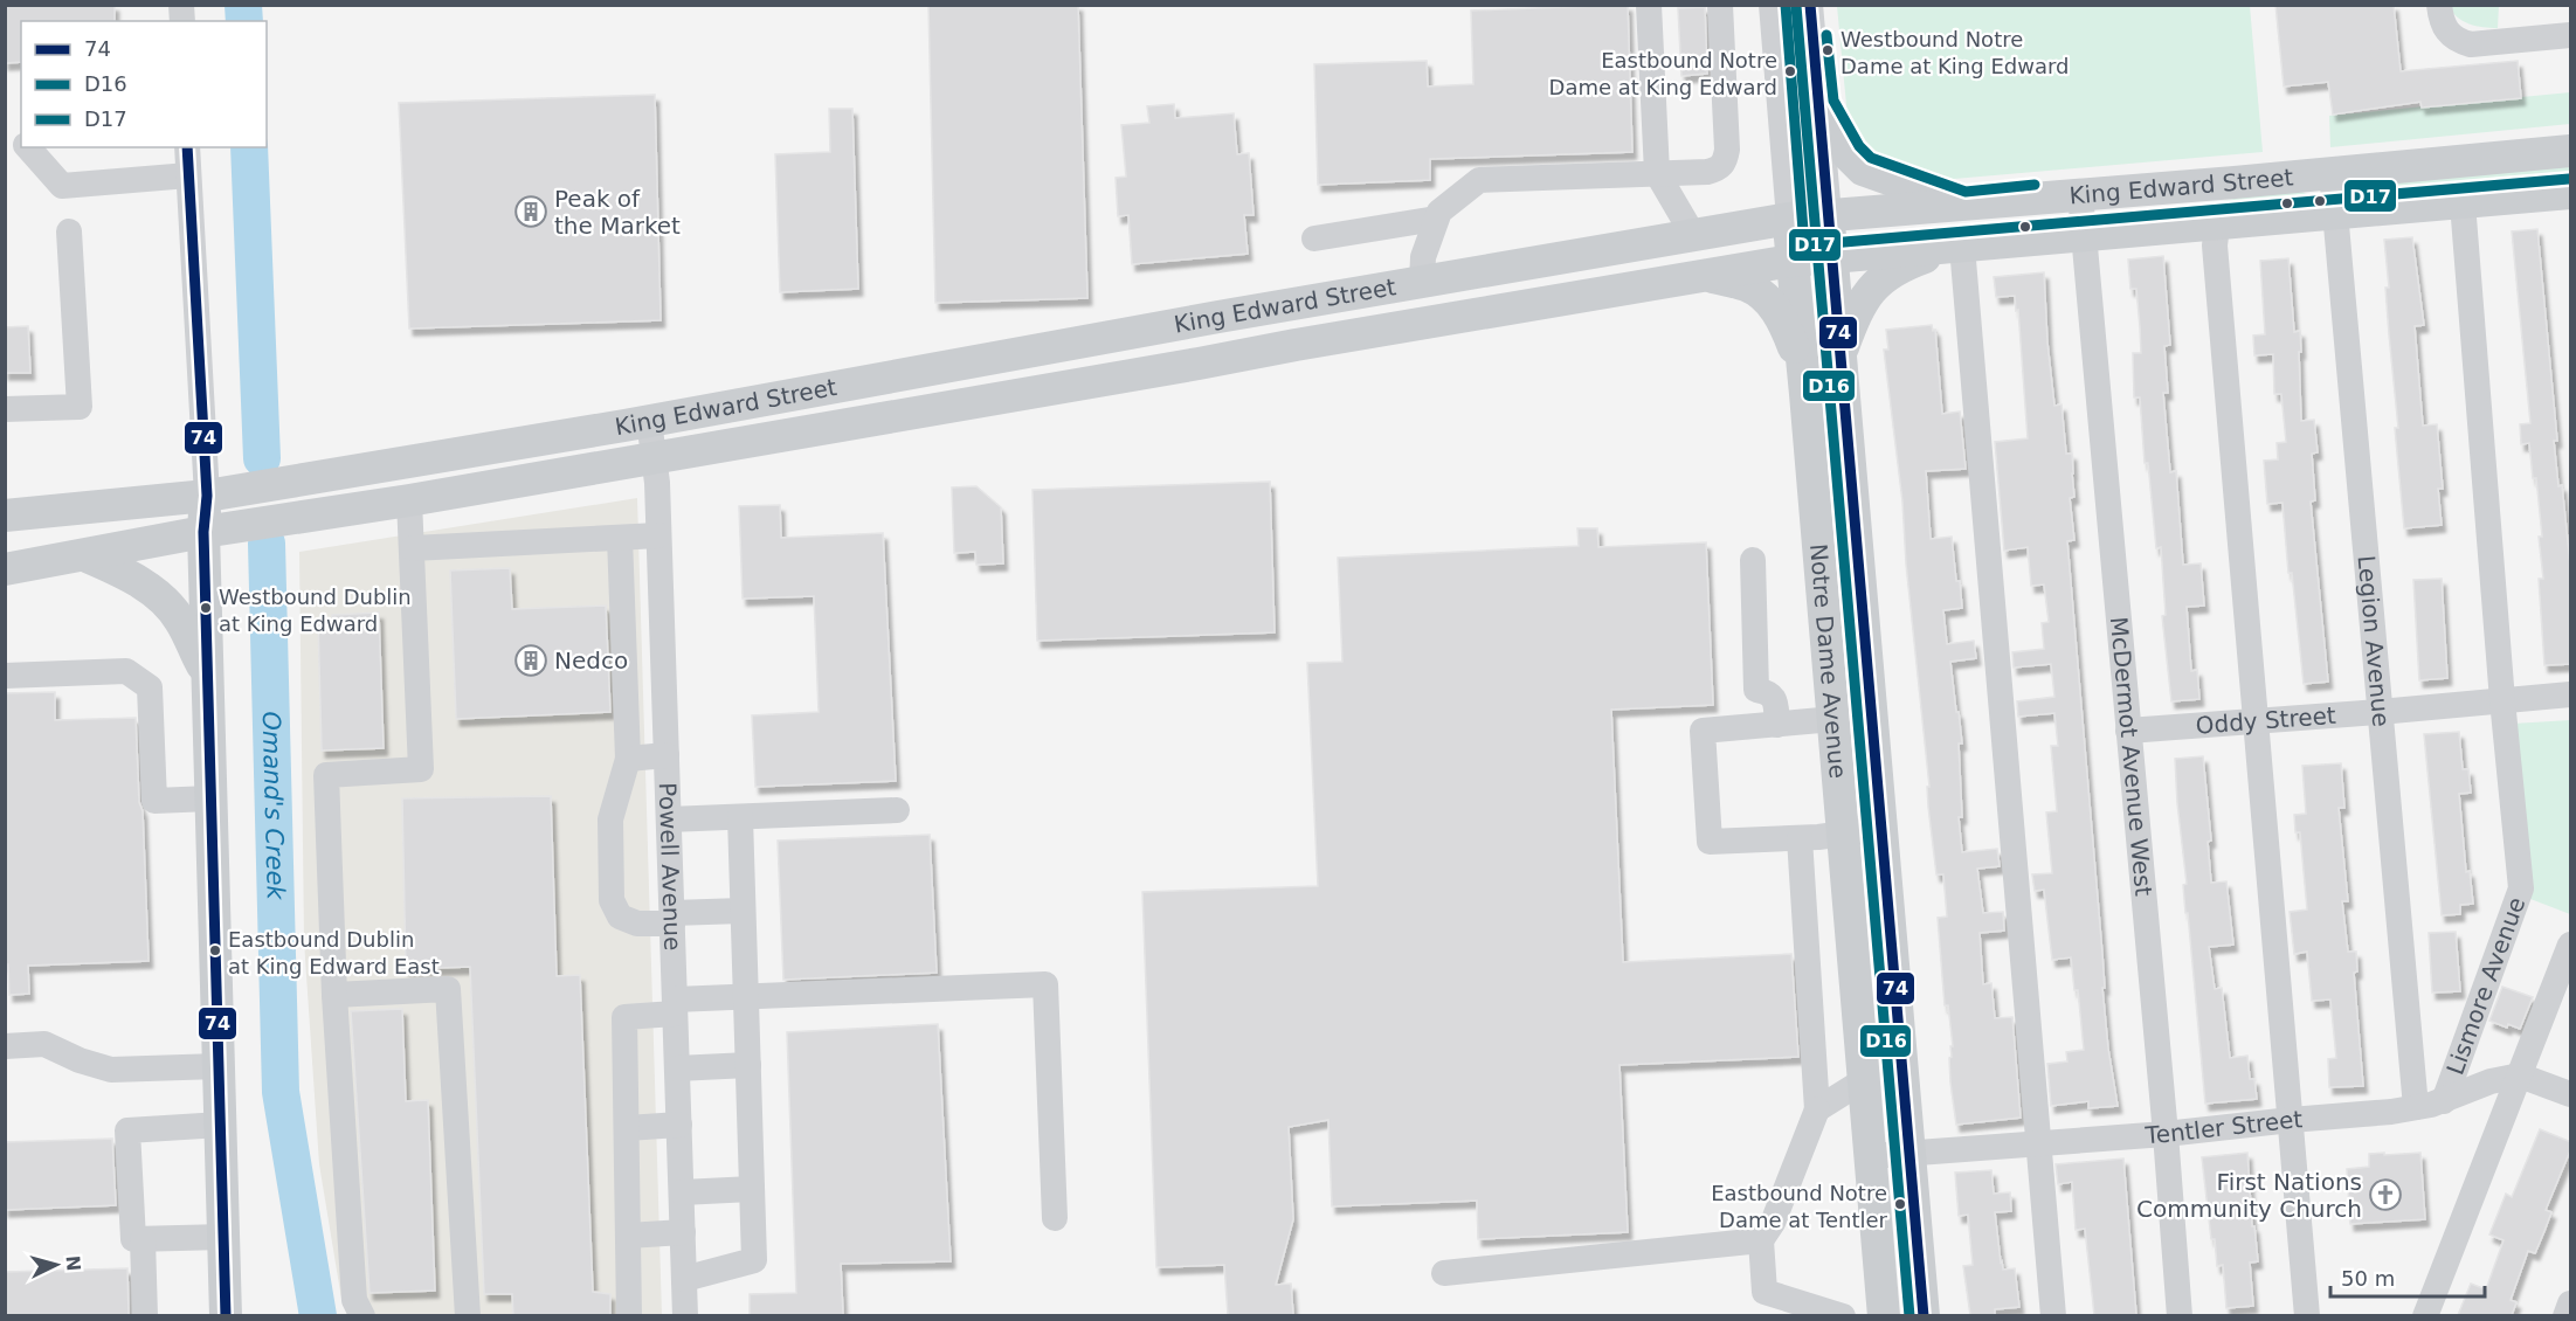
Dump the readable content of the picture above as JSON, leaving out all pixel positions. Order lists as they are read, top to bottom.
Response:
{
  "streets": {
    "main road": ["King Edward Street", "Notre Dame Avenue"],
    "street": [
      "Legion Avenue",
      "Oddy Street",
      "McDermot Avenue West",
      "Powell Avenue",
      "Lismore Avenue",
      "Tentler Street"
    ]
  },
  "crossings": [
    ["King Edward Street", "Legion Avenue"],
    ["King Edward Street", "Notre Dame Avenue"],
    ["King Edward Street", "McDermot Avenue West"],
    ["King Edward Street", "Powell Avenue"],
    ["King Edward Street", "Lismore Avenue"],
    ["Legion Avenue", "Oddy Street"],
    ["Legion Avenue", "Tentler Street"],
    ["Notre Dame Avenue", "Tentler Street"],
    ["Oddy Street", "McDermot Avenue West"],
    ["Oddy Street", "Lismore Avenue"],
    ["McDermot Avenue West", "Tentler Street"],
    ["Lismore Avenue", "Tentler Street"]
  ],
  "water": ["Omand's Creek"],
  "places": {
    "other": [
      "Westbound Notre Dame at King Edward",
      "Eastbound Notre Dame at King Edward",
      "Westbound Dublin at King Edward",
      "Eastbound Dublin at King Edward East",
      "Eastbound Notre Dame at Tentler"
    ],
    "building": ["Peak of the Market", "Nedco"],
    "church": ["First Nations Community Church"]
  },
  "lines": ["transit line 74", "transit line D17", "transit line D16"],
  "legend": ["74", "D16", "D17"],
  "scale_bar": "50 m",
  "north": "right"
}
